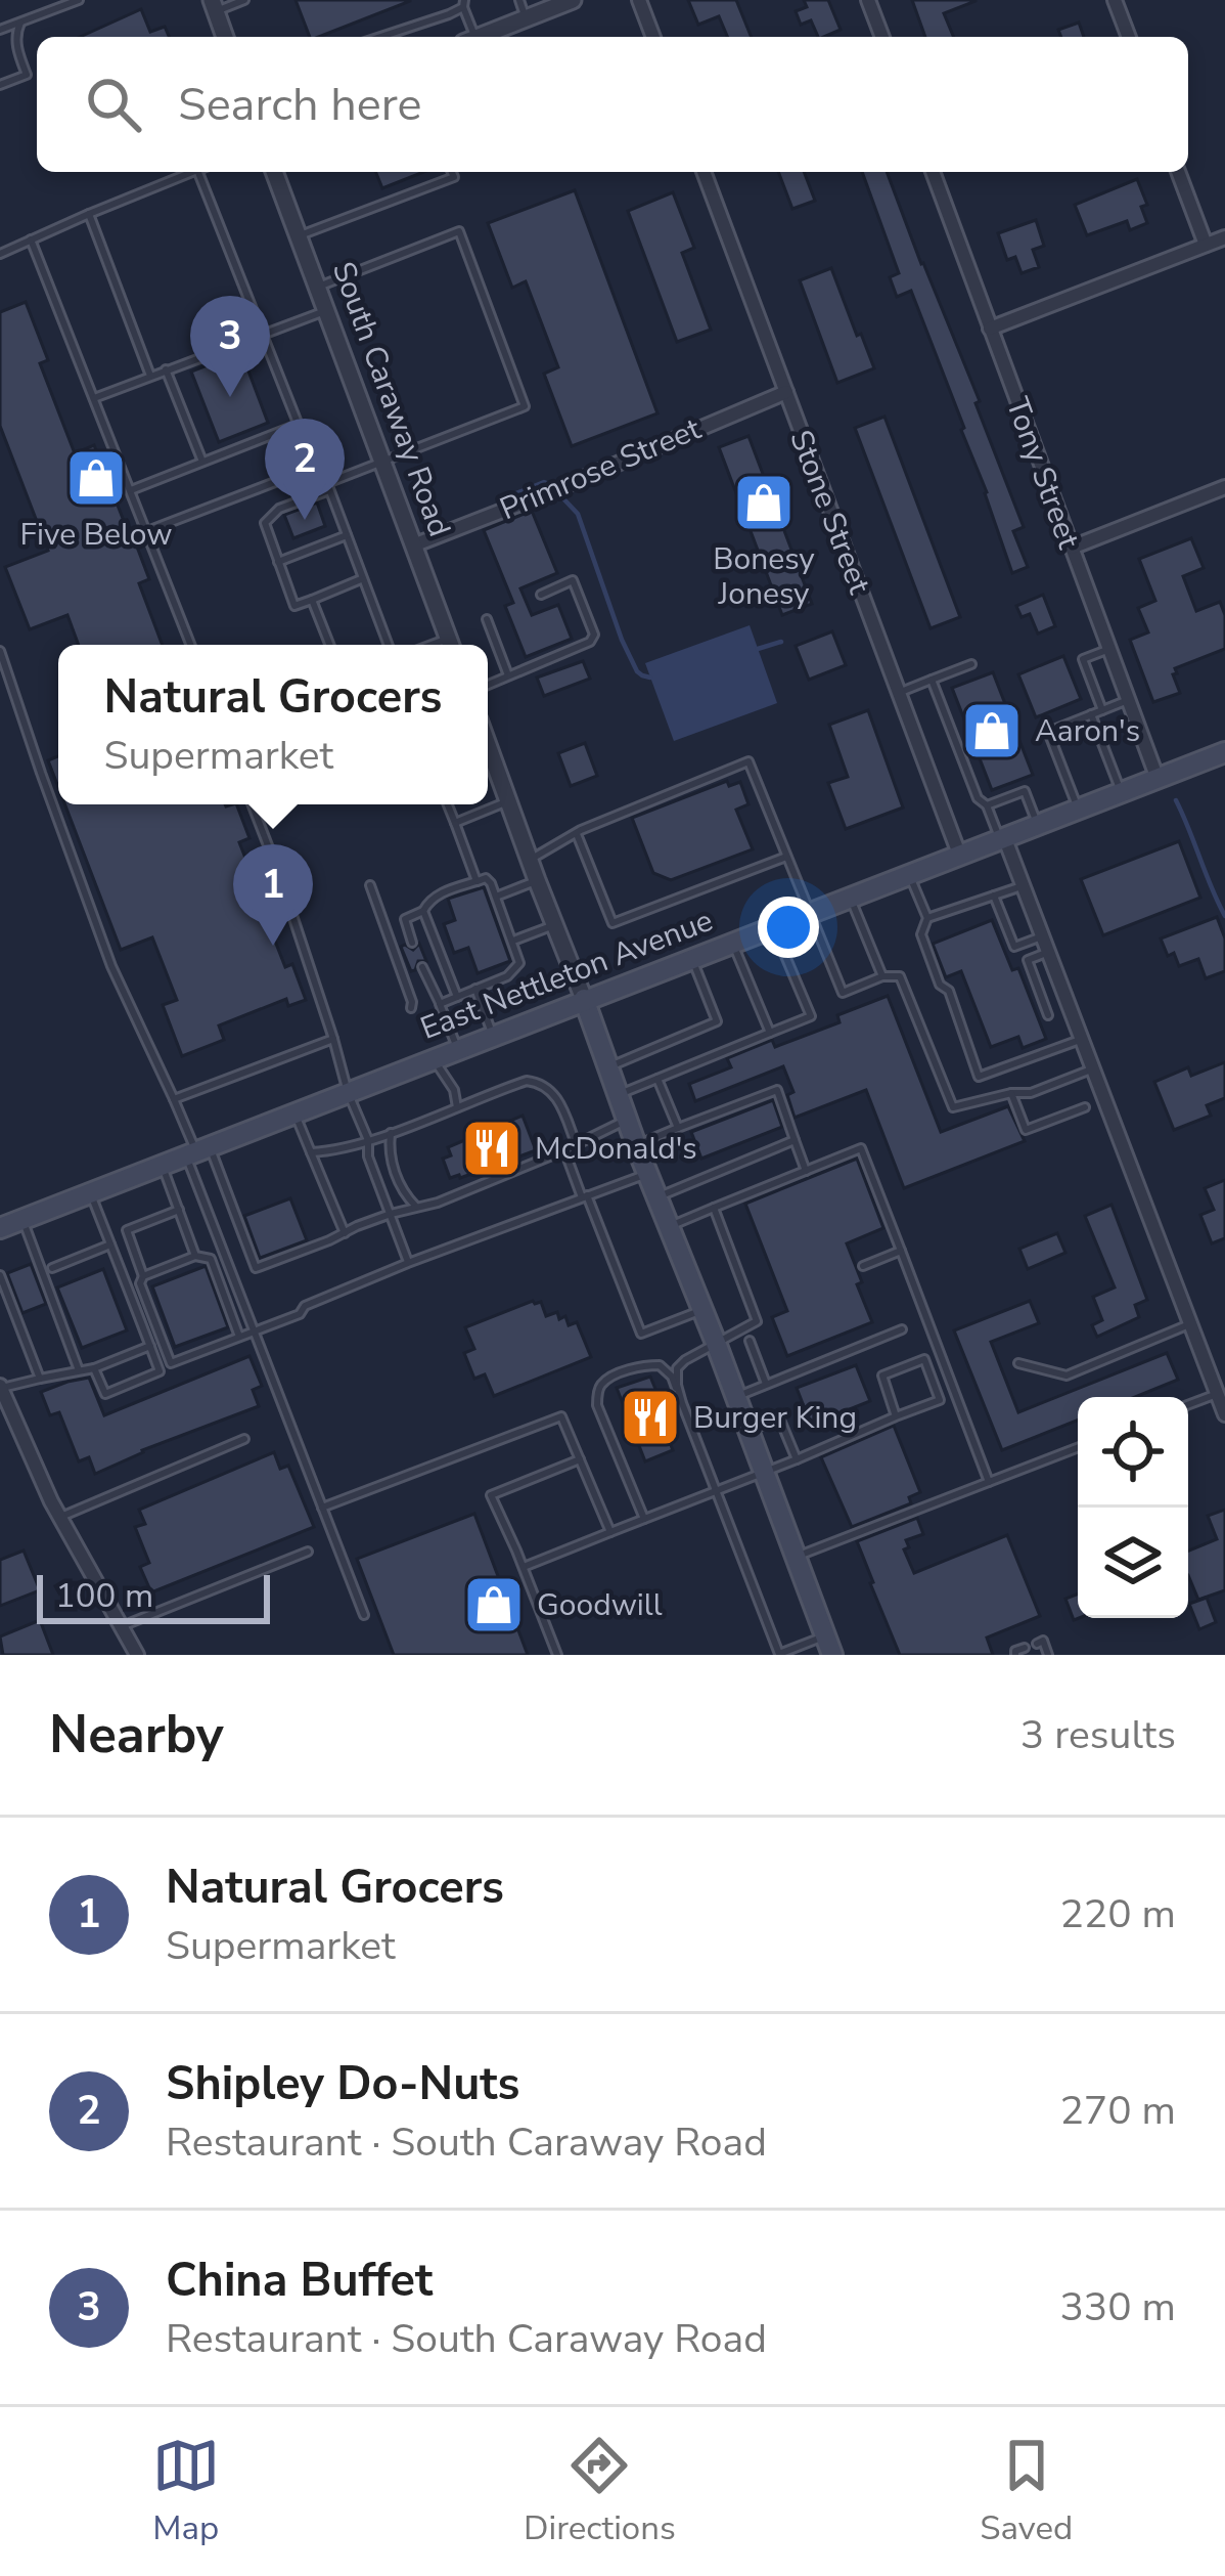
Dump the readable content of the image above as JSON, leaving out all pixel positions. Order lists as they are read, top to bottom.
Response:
{
  "streets": {
    "main road": ["East Nettleton Avenue"],
    "street": [
      "South Caraway Road",
      "Primrose Street",
      "Tony Street",
      "Stone Street"
    ]
  },
  "crossings": [
    ["South Caraway Road", "Primrose Street"],
    ["Primrose Street", "Stone Street"],
    ["Tony Street", "East Nettleton Avenue"],
    ["Stone Street", "East Nettleton Avenue"]
  ],
  "places": {
    "shop": [
      "Five Below",
      "Bonesy Jonesy",
      "Aaron's",
      "Goodwill"
    ],
    "restaurant": ["McDonald's", "Burger King"]
  },
  "scale_bar": "100 m",
  "page": {
    "search": "Search here",
    "pins": ["3", "2", "1"],
    "popup": ["Natural Grocers", "Supermarket"],
    "scale": "100 m",
    "heading": ["Nearby", "3 results"],
    "list": [
      {
        "mark": "1",
        "name": "Natural Grocers",
        "note": "Supermarket",
        "value": "220 m"
      },
      {
        "mark": "2",
        "name": "Shipley Do-Nuts",
        "note": "Restaurant · South Caraway Road",
        "value": "270 m"
      },
      {
        "mark": "3",
        "name": "China Buffet",
        "note": "Restaurant · South Caraway Road",
        "value": "330 m"
      }
    ],
    "nav": ["Map", "Directions", "Saved"]
  }
}
